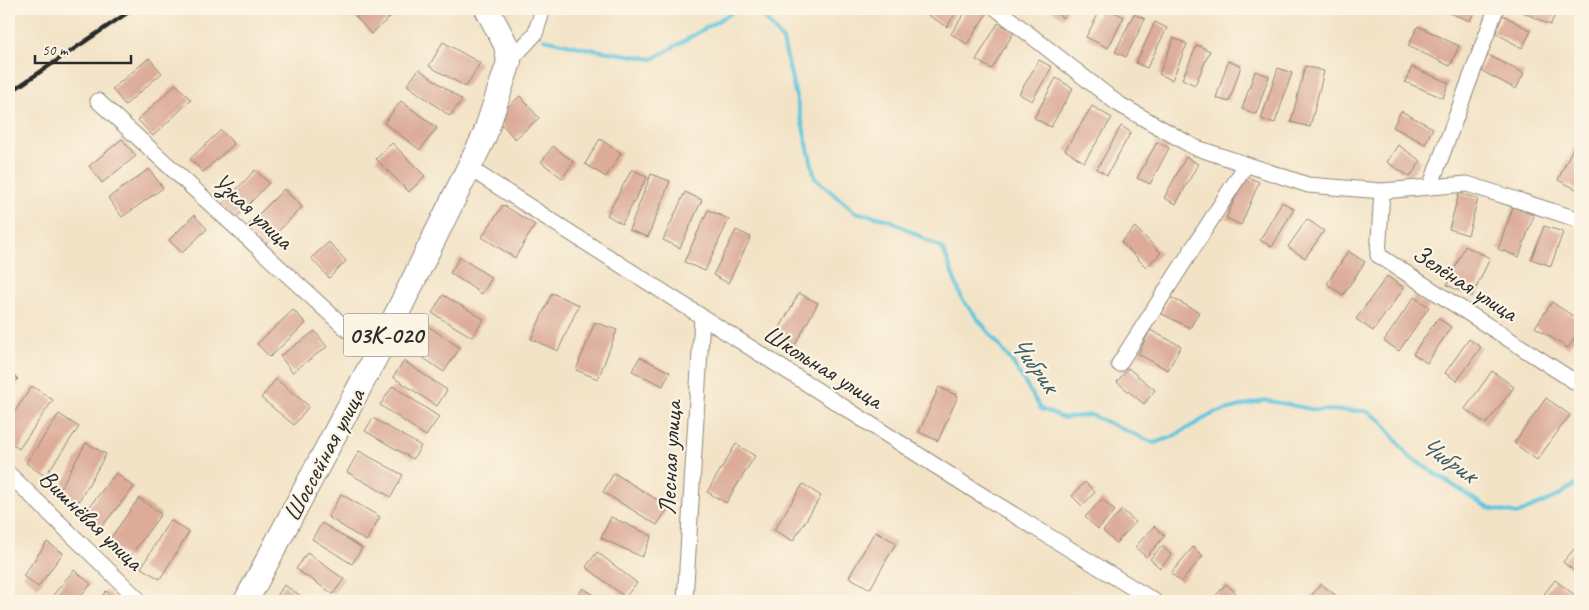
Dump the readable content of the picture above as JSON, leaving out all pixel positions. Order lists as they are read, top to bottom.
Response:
{
  "streets": {
    "main road": ["03К-020", "Шоссейная улица"],
    "street": [
      "Узкая улица",
      "Зелёная улица",
      "Школьная улица",
      "Лесная улица",
      "Вишнёвая улица"
    ]
  },
  "crossings": [
    ["Узкая улица", "Шоссейная улица"],
    ["Школьная улица", "Шоссейная улица"],
    ["Школьная улица", "Лесная улица"]
  ],
  "water": ["Чибрик"],
  "scale_bar": "50 m"
}
